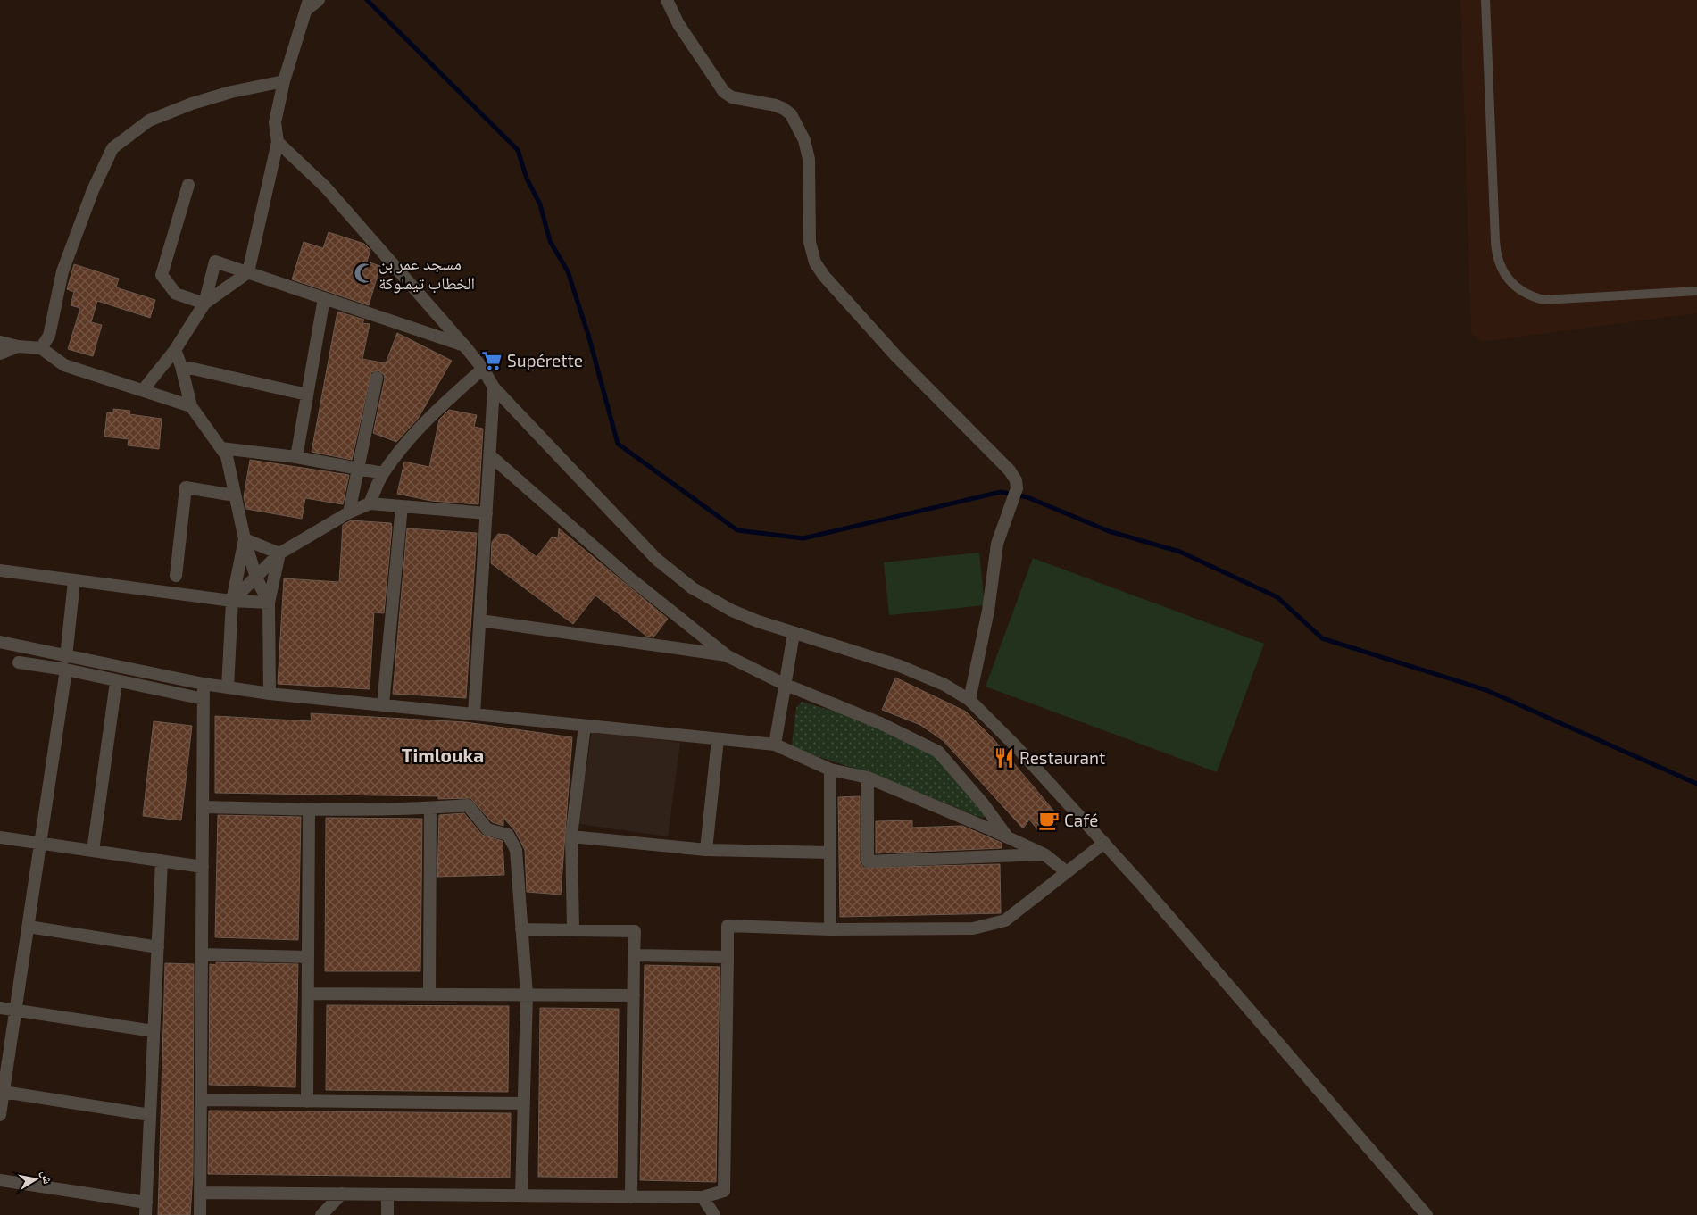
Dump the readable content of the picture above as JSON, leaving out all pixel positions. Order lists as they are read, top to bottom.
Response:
{
  "districts": ["Timlouka"],
  "places": {
    "mosque": ["مسجد عمر بن الخطاب تيملوكة"],
    "supermarket": ["Supérette"],
    "restaurant": ["Restaurant"],
    "cafe": ["Café"]
  },
  "north": "right"
}
